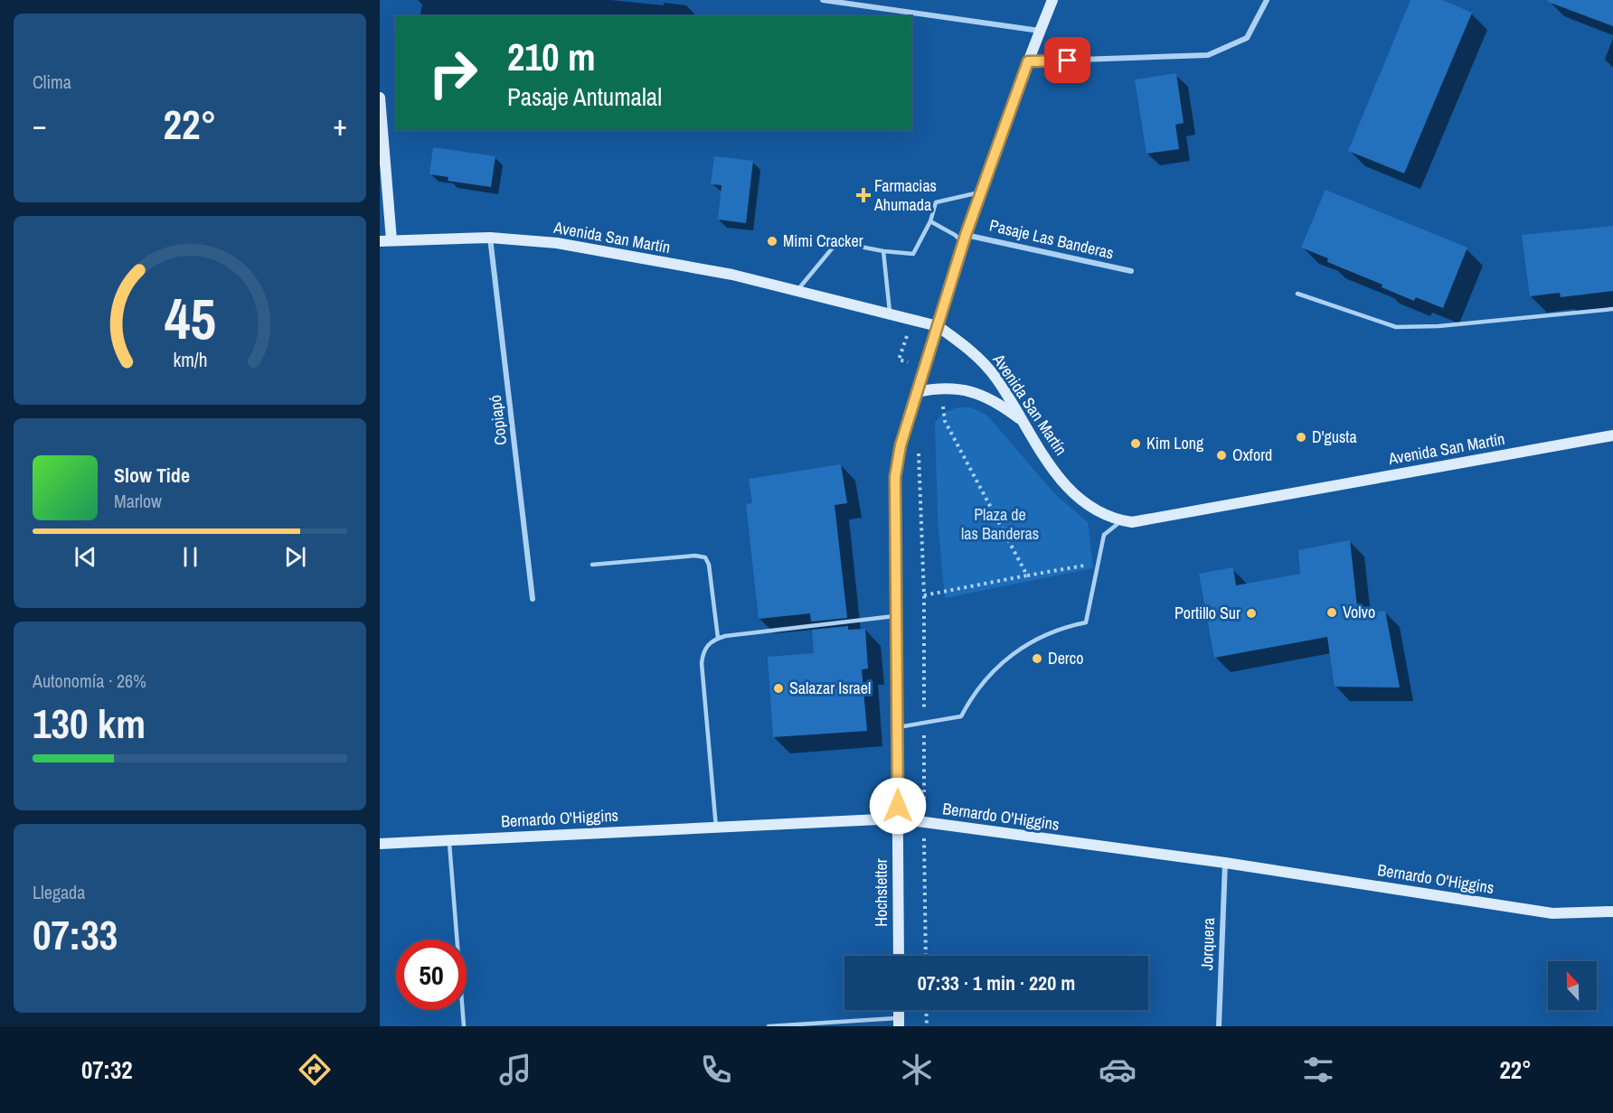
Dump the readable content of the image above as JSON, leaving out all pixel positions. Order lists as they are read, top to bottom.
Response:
{
  "streets": {
    "main road": ["Avenida San Martín", "Bernardo O'Higgins", "Hochstetter"],
    "street": ["Pasaje Las Banderas", "Copiapó", "Jorquera"]
  },
  "crossings": [
    ["Avenida San Martín", "Copiapó"],
    ["Avenida San Martín", "Hochstetter"],
    ["Pasaje Las Banderas", "Hochstetter"],
    ["Bernardo O'Higgins", "Hochstetter"],
    ["Bernardo O'Higgins", "Jorquera"]
  ],
  "parks": ["Plaza de las Banderas"],
  "places": {
    "health": ["Farmacias Ahumada"],
    "other": [
      "Mimi Cracker",
      "D'gusta",
      "Kim Long",
      "Oxford",
      "Volvo",
      "Portillo Sur",
      "Derco",
      "Salazar Israel"
    ]
  },
  "north": "top",
  "page": {
    "tile": [
      "Clima",
      ["Autonomía · 26%", "130 km"],
      ["Llegada", "07:33"]
    ],
    "turn": ["210 m", "Pasaje Antumalal"],
    "heat": ["−", "22°", "+"],
    "song": ["Slow Tide", "Marlow"],
    "limit": "50",
    "trip": "07:33 · 1 min · 220 m",
    "tabs": ["07:32", "22°"],
    "gauge": ["45", "km/h"]
  }
}
